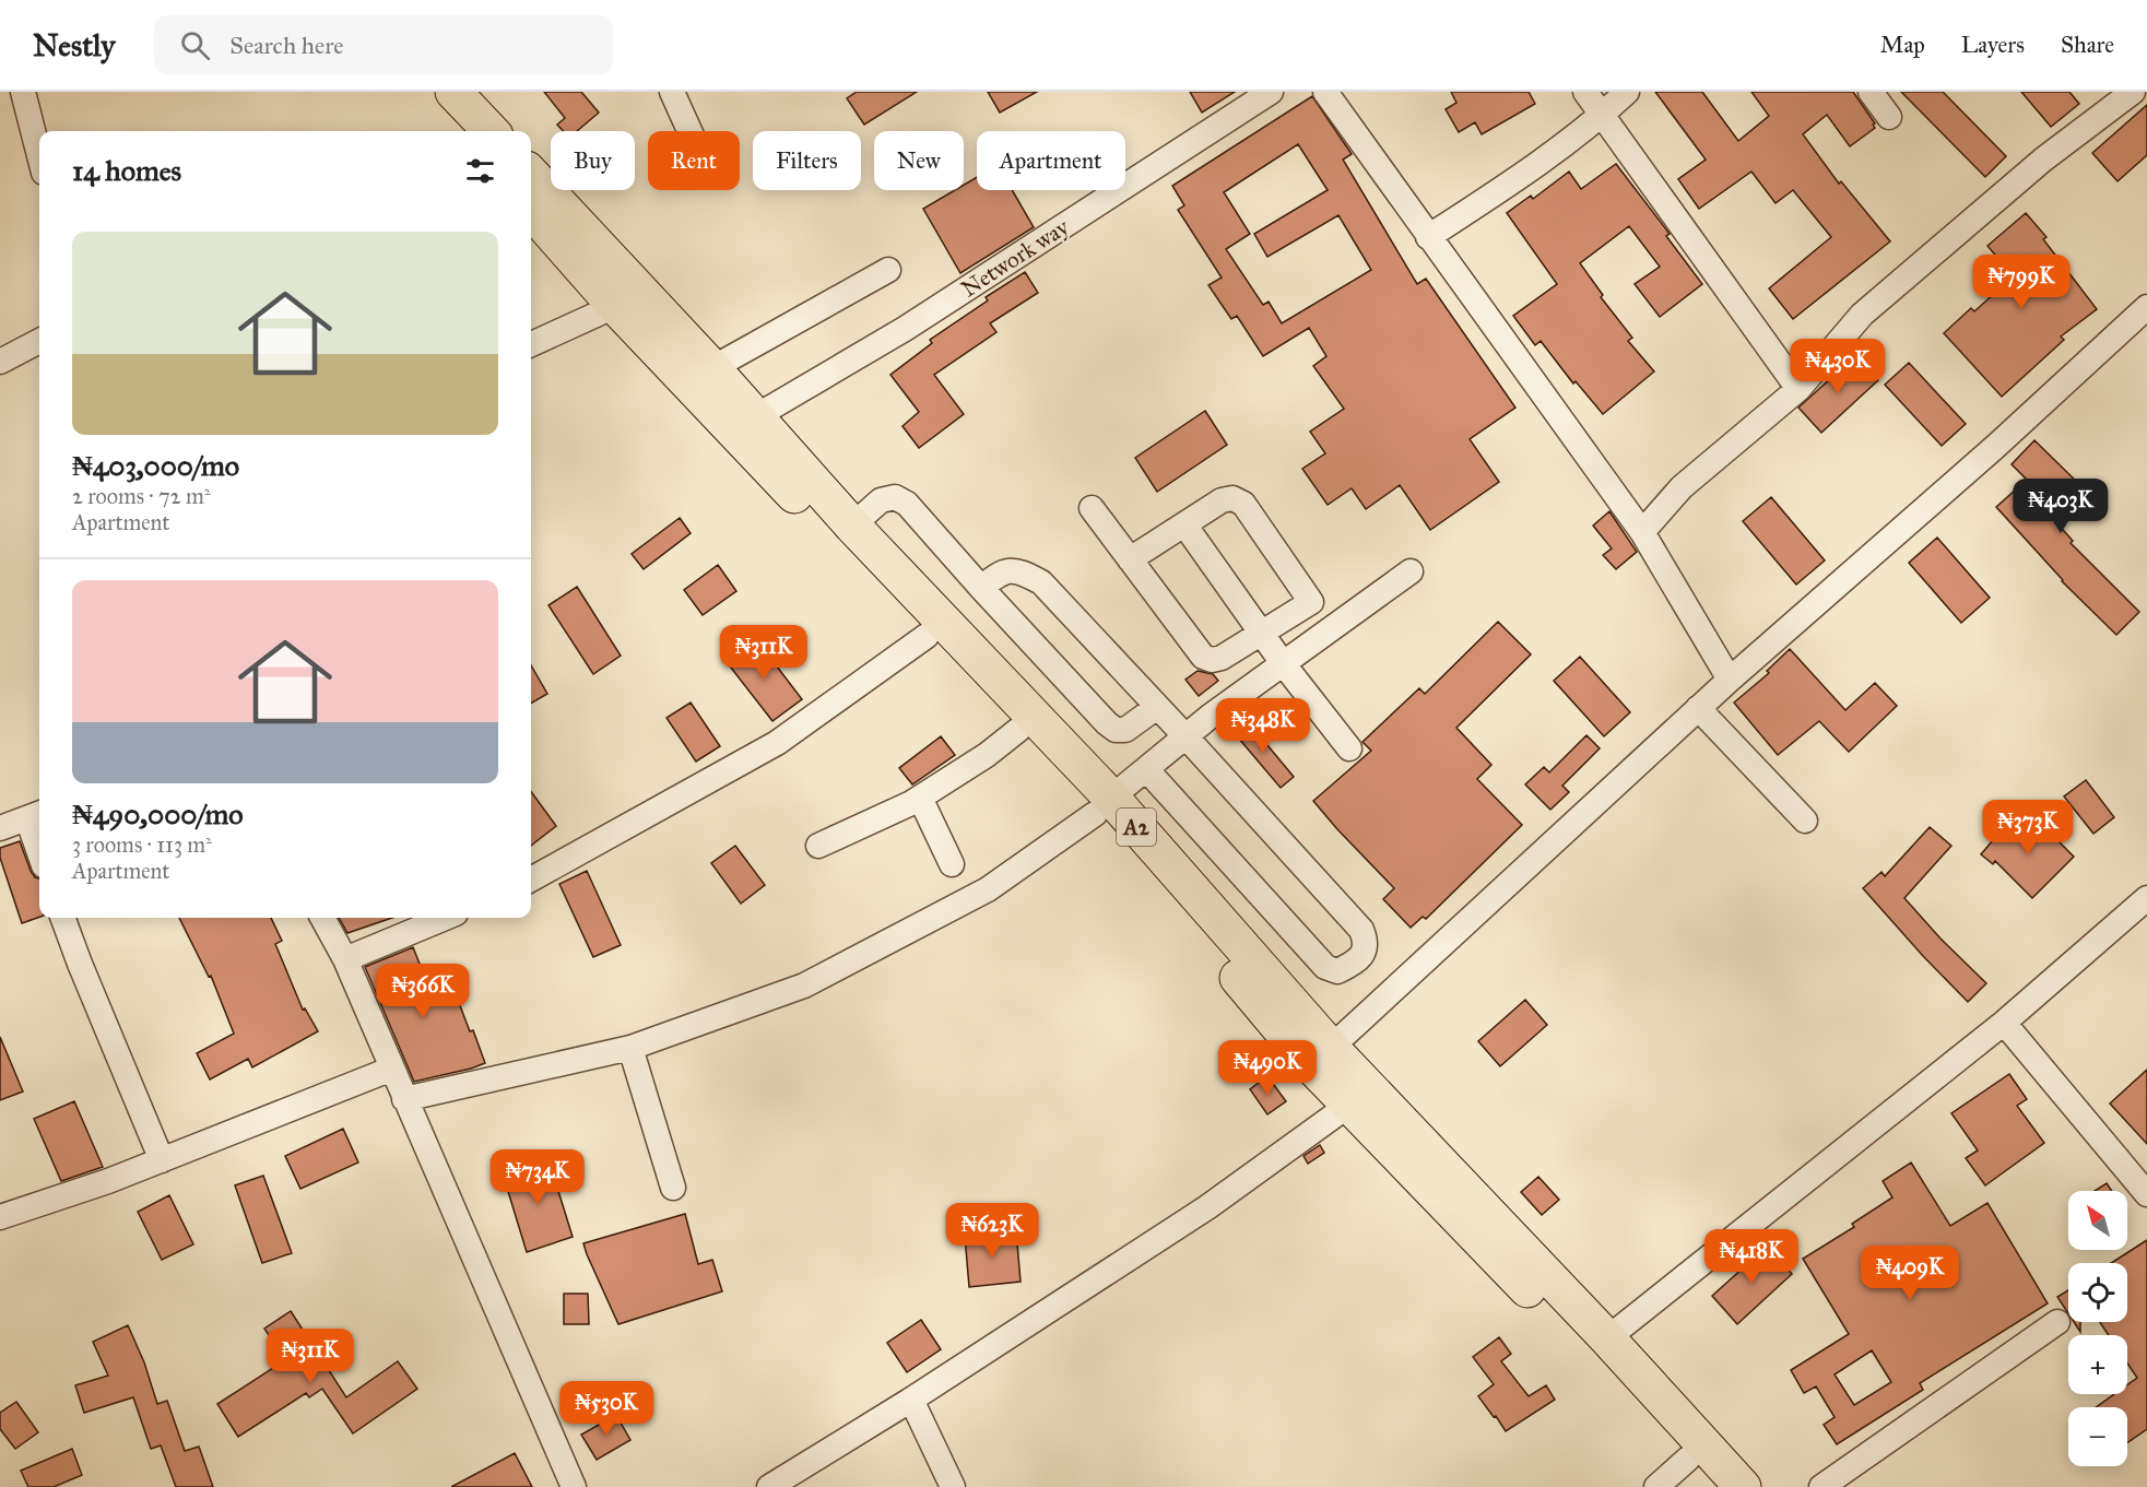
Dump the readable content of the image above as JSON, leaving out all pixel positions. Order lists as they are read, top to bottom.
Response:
{
  "streets": {
    "highway": ["A2"],
    "street": ["Network way"]
  },
  "crossings": [
    ["Network way", "A2"]
  ],
  "north": "top left",
  "page": {
    "header": "Nestly",
    "search": "Search here",
    "nav": ["Map", "Layers", "Share"],
    "chip": [
      "Buy",
      "Rent",
      "Filters",
      "New",
      "Apartment"
    ],
    "heading": "14 homes",
    "list": [
      {
        "name": "₦403,000/mo",
        "note": "2 rooms · 72 m² · Apartment"
      },
      {
        "name": "₦490,000/mo",
        "note": "3 rooms · 113 m² · Apartment"
      }
    ],
    "price": [
      "₦799K",
      "₦430K",
      "₦403K",
      "₦311K",
      "₦348K",
      "₦373K",
      "₦366K",
      "₦490K",
      "₦734K",
      "₦623K",
      "₦418K",
      "₦409K",
      "₦311K",
      "₦530K"
    ],
    "map_buttons": ["+", "−"]
  }
}
